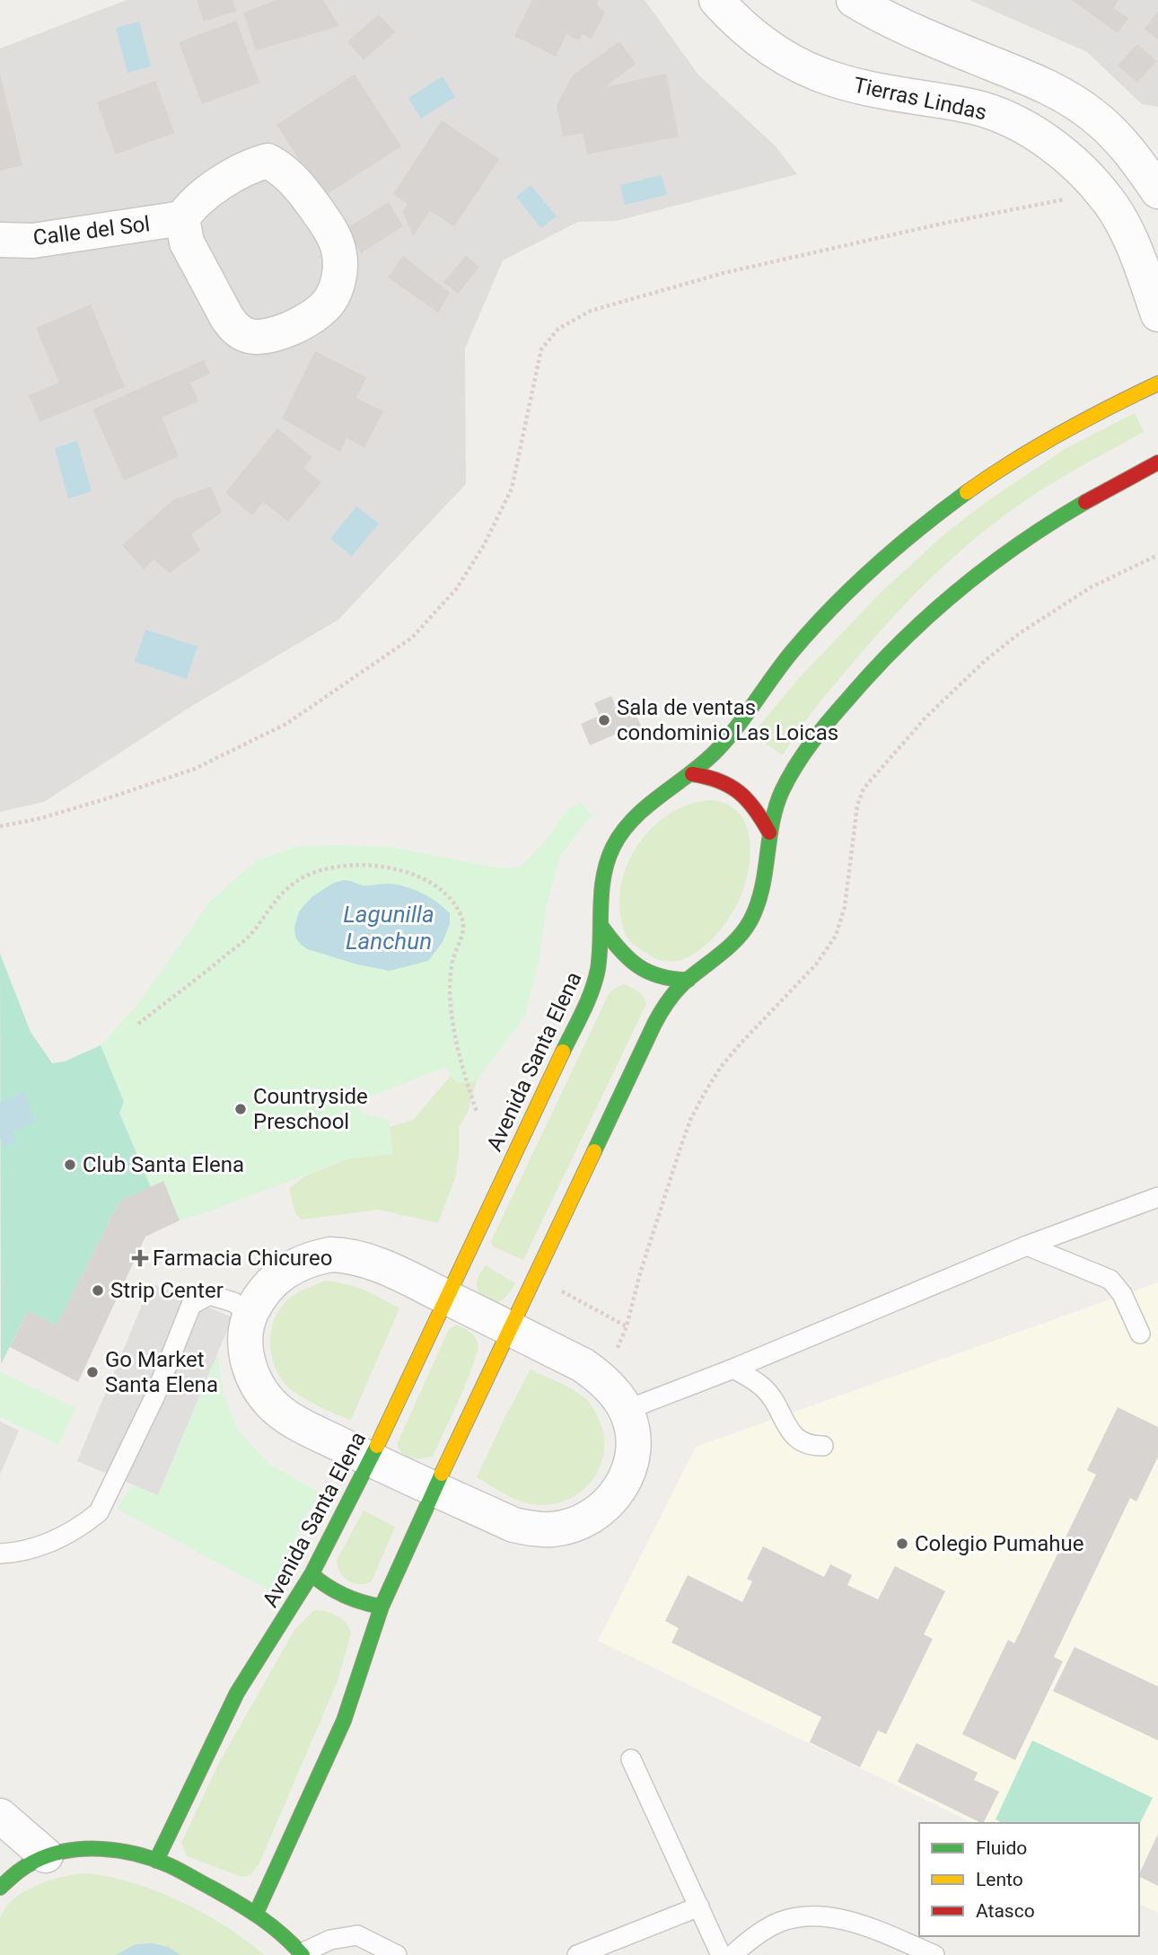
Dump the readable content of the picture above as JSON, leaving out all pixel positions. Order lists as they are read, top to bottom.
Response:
{
  "streets": {
    "street": ["Tierras Lindas", "Calle del Sol", "Avenida Santa Elena"]
  },
  "water": ["Lagunilla Lanchun"],
  "places": {
    "other": [
      "Sala de ventas condominio Las Loicas",
      "Countryside Preschool",
      "Club Santa Elena",
      "Strip Center",
      "Go Market Santa Elena",
      "Colegio Pumahue"
    ],
    "health": ["Farmacia Chicureo"]
  },
  "legend": ["Fluido", "Lento", "Atasco"]
}
